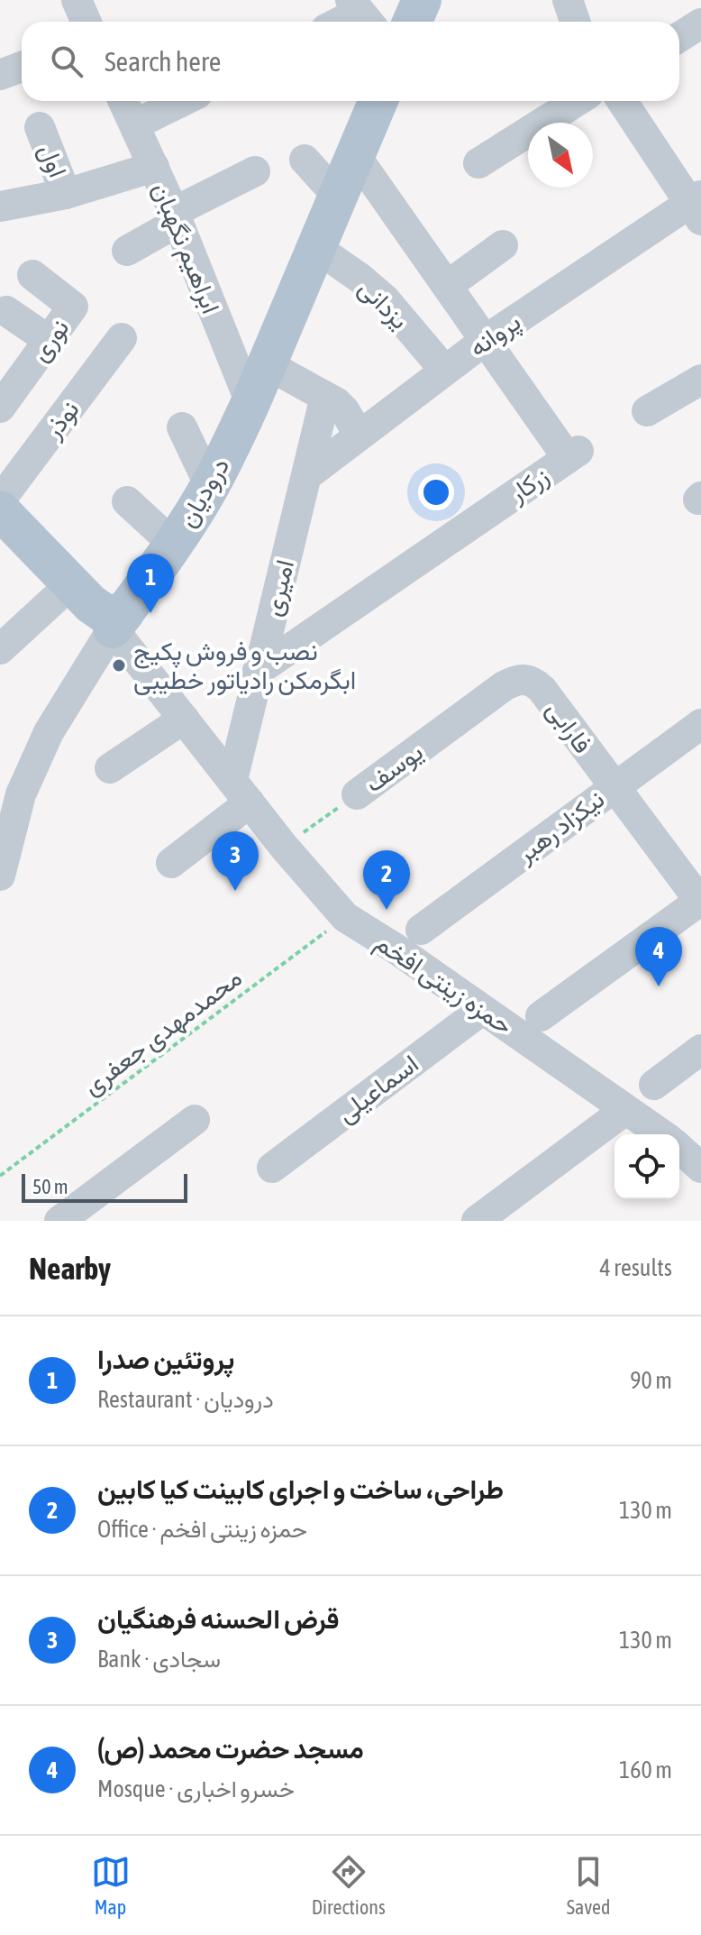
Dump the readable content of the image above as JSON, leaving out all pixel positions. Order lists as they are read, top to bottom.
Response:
{
  "streets": {
    "main road": ["درودیان"],
    "street": [
      "اول",
      "ابراهیم نگهبان",
      "یزدانی",
      "پروانه",
      "نوری",
      "نوذر",
      "زرکار",
      "امیری",
      "فارابی",
      "یوسف",
      "نیکزاد رهبر",
      "حمزه زینتی افخم",
      "اسماعیلی"
    ],
    "path": ["محمدمهدی جعفری"]
  },
  "crossings": [
    ["ابراهیم نگهبان", "درودیان"],
    ["یزدانی", "پروانه"],
    ["یزدانی", "درودیان"],
    ["پروانه", "زرکار"],
    ["پروانه", "امیری"],
    ["زرکار", "درودیان"],
    ["زرکار", "امیری"],
    ["درودیان", "حمزه زینتی افخم"],
    ["امیری", "حمزه زینتی افخم"],
    ["فارابی", "یوسف"],
    ["فارابی", "نیکزاد رهبر"],
    ["یوسف", "حمزه زینتی افخم"],
    ["حمزه زینتی افخم", "محمدمهدی جعفری"],
    ["حمزه زینتی افخم", "اسماعیلی"]
  ],
  "places": ["نصب و فروش پکیج ابگرمکن رادیاتور خطیبی"],
  "scale_bar": "50 m",
  "north": "bottom right",
  "page": {
    "search": "Search here",
    "pins": [
      "1",
      "3",
      "2",
      "4"
    ],
    "scale": "50 m",
    "heading": ["Nearby", "4 results"],
    "list": [
      {
        "mark": "1",
        "name": "پروتئین صدرا",
        "note": "Restaurant · درودیان",
        "value": "90 m"
      },
      {
        "mark": "2",
        "name": "طراحی، ساخت و اجرای کابینت کیا کابین",
        "note": "Office · حمزه زینتی افخم",
        "value": "130 m"
      },
      {
        "mark": "3",
        "name": "قرض الحسنه فرهنگیان",
        "note": "Bank · سجادی",
        "value": "130 m"
      },
      {
        "mark": "4",
        "name": "مسجد حضرت محمد (ص)",
        "note": "Mosque · خسرو اخباری",
        "value": "160 m"
      }
    ],
    "nav": ["Map", "Directions", "Saved"]
  }
}
